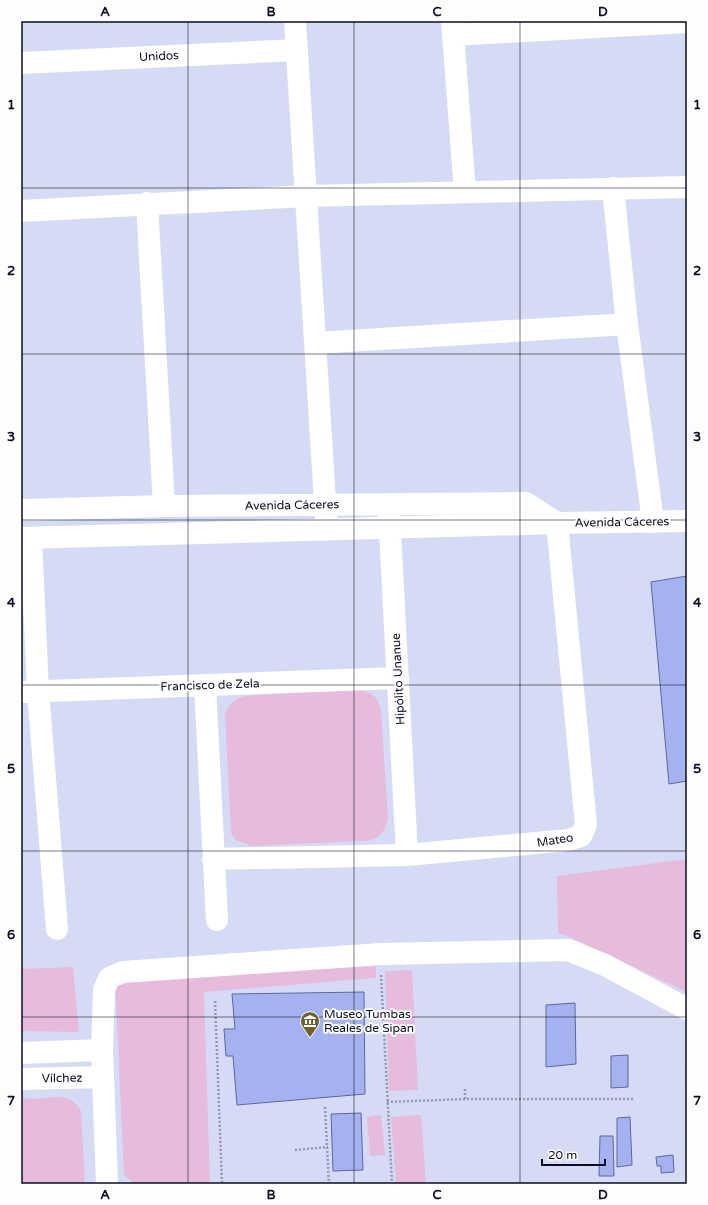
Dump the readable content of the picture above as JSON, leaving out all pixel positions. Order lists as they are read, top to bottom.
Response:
{
  "streets": {
    "street": [
      "Unidos",
      "Avenida Cáceres",
      "Hipólito Unanue",
      "Francisco de Zela",
      "Mateo",
      "Vílchez"
    ]
  },
  "crossings": [
    ["Avenida Cáceres", "Hipólito Unanue"],
    ["Avenida Cáceres", "Mateo"],
    ["Hipólito Unanue", "Francisco de Zela"],
    ["Hipólito Unanue", "Mateo"]
  ],
  "places": {
    "museum": ["Museo Tumbas Reales de Sipan"]
  },
  "scale_bar": "20 m",
  "grid": {
    "columns": [
      "A",
      "B",
      "C",
      "D"
    ],
    "rows": [
      "1",
      "2",
      "3",
      "4",
      "5",
      "6",
      "7"
    ]
  }
}
